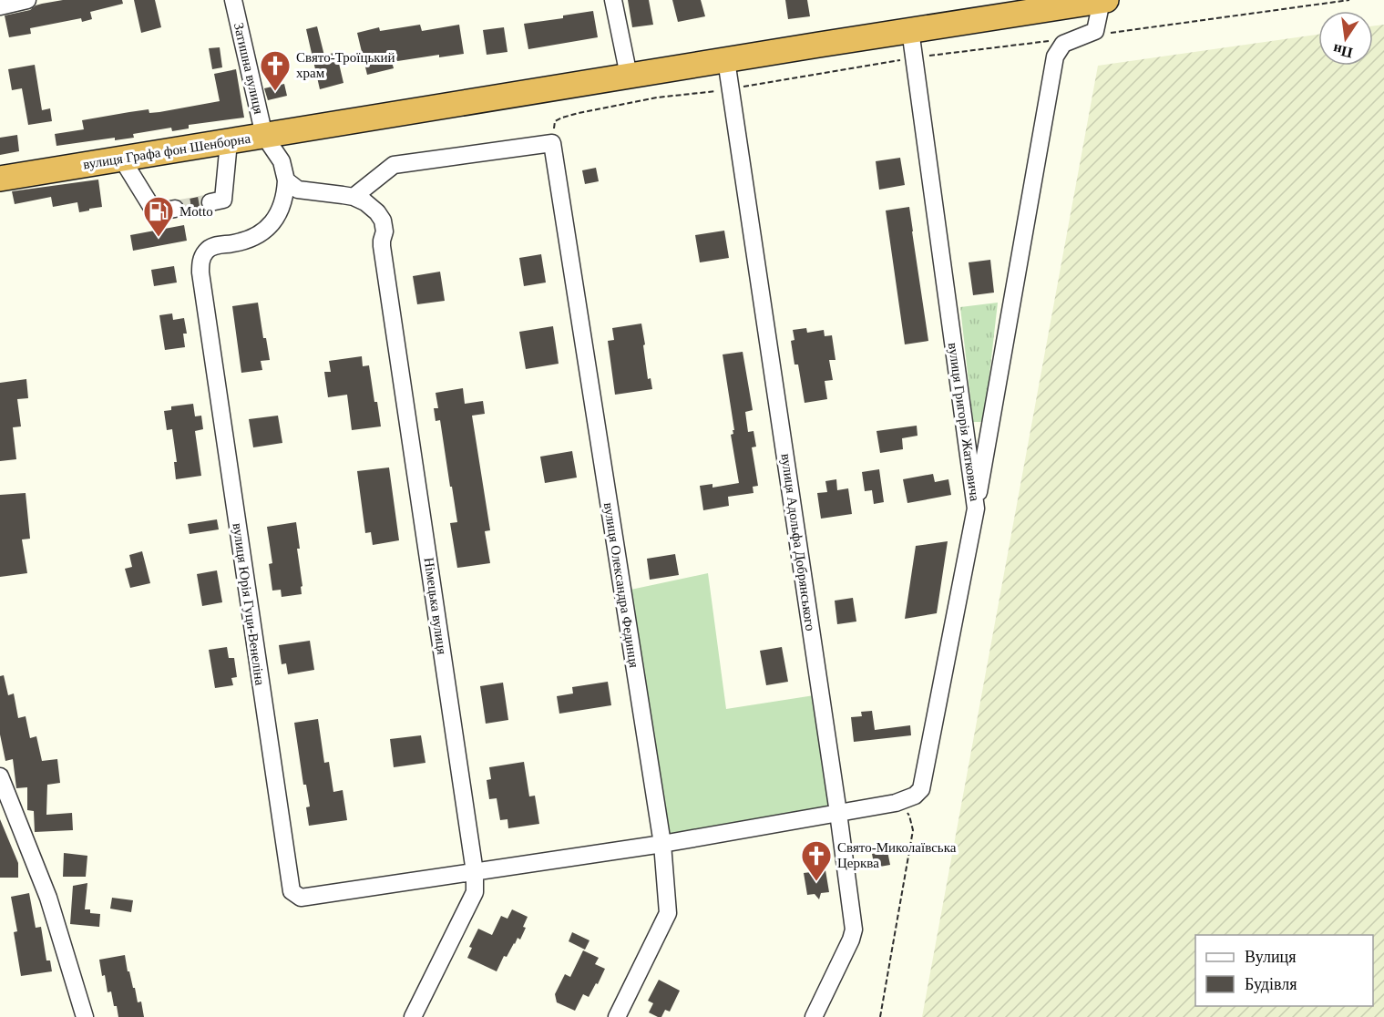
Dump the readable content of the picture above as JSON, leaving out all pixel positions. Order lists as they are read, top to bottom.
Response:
{
  "streets": {
    "highway": ["вулиця Графа фон Шенборна"],
    "street": [
      "Затишна вулиця",
      "вулиця Григорія Жатковича",
      "вулиця Адольфа Добрянського",
      "вулиця Олександра Фединця",
      "вулиця Юрія Гуци-Венеліна",
      "Німецька вулиця"
    ]
  },
  "crossings": [
    ["Затишна вулиця", "вулиця Графа фон Шенборна"],
    ["вулиця Графа фон Шенборна", "вулиця Юрія Гуци-Венеліна"],
    ["вулиця Григорія Жатковича", "вулиця Адольфа Добрянського"],
    ["вулиця Григорія Жатковича", "вулиця Олександра Фединця"],
    ["вулиця Григорія Жатковича", "вулиця Юрія Гуци-Венеліна"],
    ["вулиця Олександра Фединця", "вулиця Юрія Гуци-Венеліна"],
    ["вулиця Юрія Гуци-Венеліна", "Німецька вулиця"]
  ],
  "places": {
    "church": ["Свято-Троїцький храм", "Свято-Миколаївська Церква"],
    "fuel station": ["Motto"]
  },
  "legend": ["Вулиця", "Будівля"],
  "north": "bottom"
}
